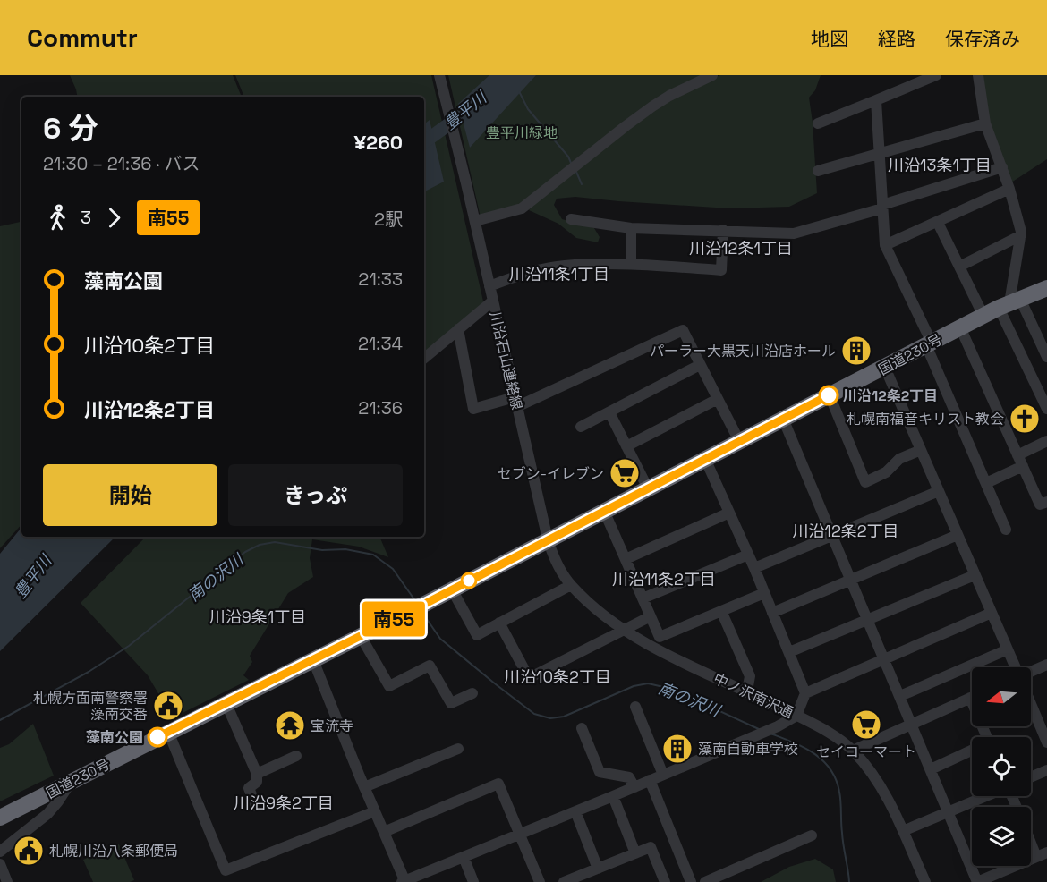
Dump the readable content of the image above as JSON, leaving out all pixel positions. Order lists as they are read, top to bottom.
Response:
{
  "streets": {
    "highway": ["国道230号"],
    "street": ["川沿石山連絡線", "中ノ沢南沢通"]
  },
  "crossings": [
    ["国道230号", "川沿石山連絡線"],
    ["国道230号", "中ノ沢南沢通"],
    ["川沿石山連絡線", "中ノ沢南沢通"]
  ],
  "districts": [
    "川沿13条1丁目",
    "川沿12条1丁目",
    "川沿11条1丁目",
    "川沿12条2丁目",
    "川沿11条2丁目",
    "川沿9条1丁目",
    "川沿10条2丁目",
    "川沿9条2丁目"
  ],
  "water": ["豊平川", "南の沢川"],
  "parks": ["豊平川緑地"],
  "places": {
    "building": ["パーラー大黒天川沿店ホール", "藻南自動車学校"],
    "other": ["川沿12条2丁目", "藻南公園"],
    "church": ["札幌南福音キリスト教会"],
    "supermarket": ["セブン-イレブン", "セイコーマート"],
    "public building": ["札幌方面南警察署 藻南交番", "札幌川沿八条郵便局"],
    "temple": ["宝流寺"]
  },
  "lines": ["bus line 南55"],
  "north": "left",
  "page": {
    "header": "Commutr",
    "nav": ["地図", "経路", "保存済み"],
    "on_map": "南55",
    "heading": ["6 分", "21:30 – 21:36 · バス", "¥260"],
    "legs": ["3", "南55", "2駅"],
    "list": [
      {
        "name": "藻南公園",
        "value": "21:33"
      },
      {
        "name": "川沿10条2丁目",
        "value": "21:34"
      },
      {
        "name": "川沿12条2丁目",
        "value": "21:36"
      }
    ],
    "buttons": ["開始", "きっぷ"]
  }
}
